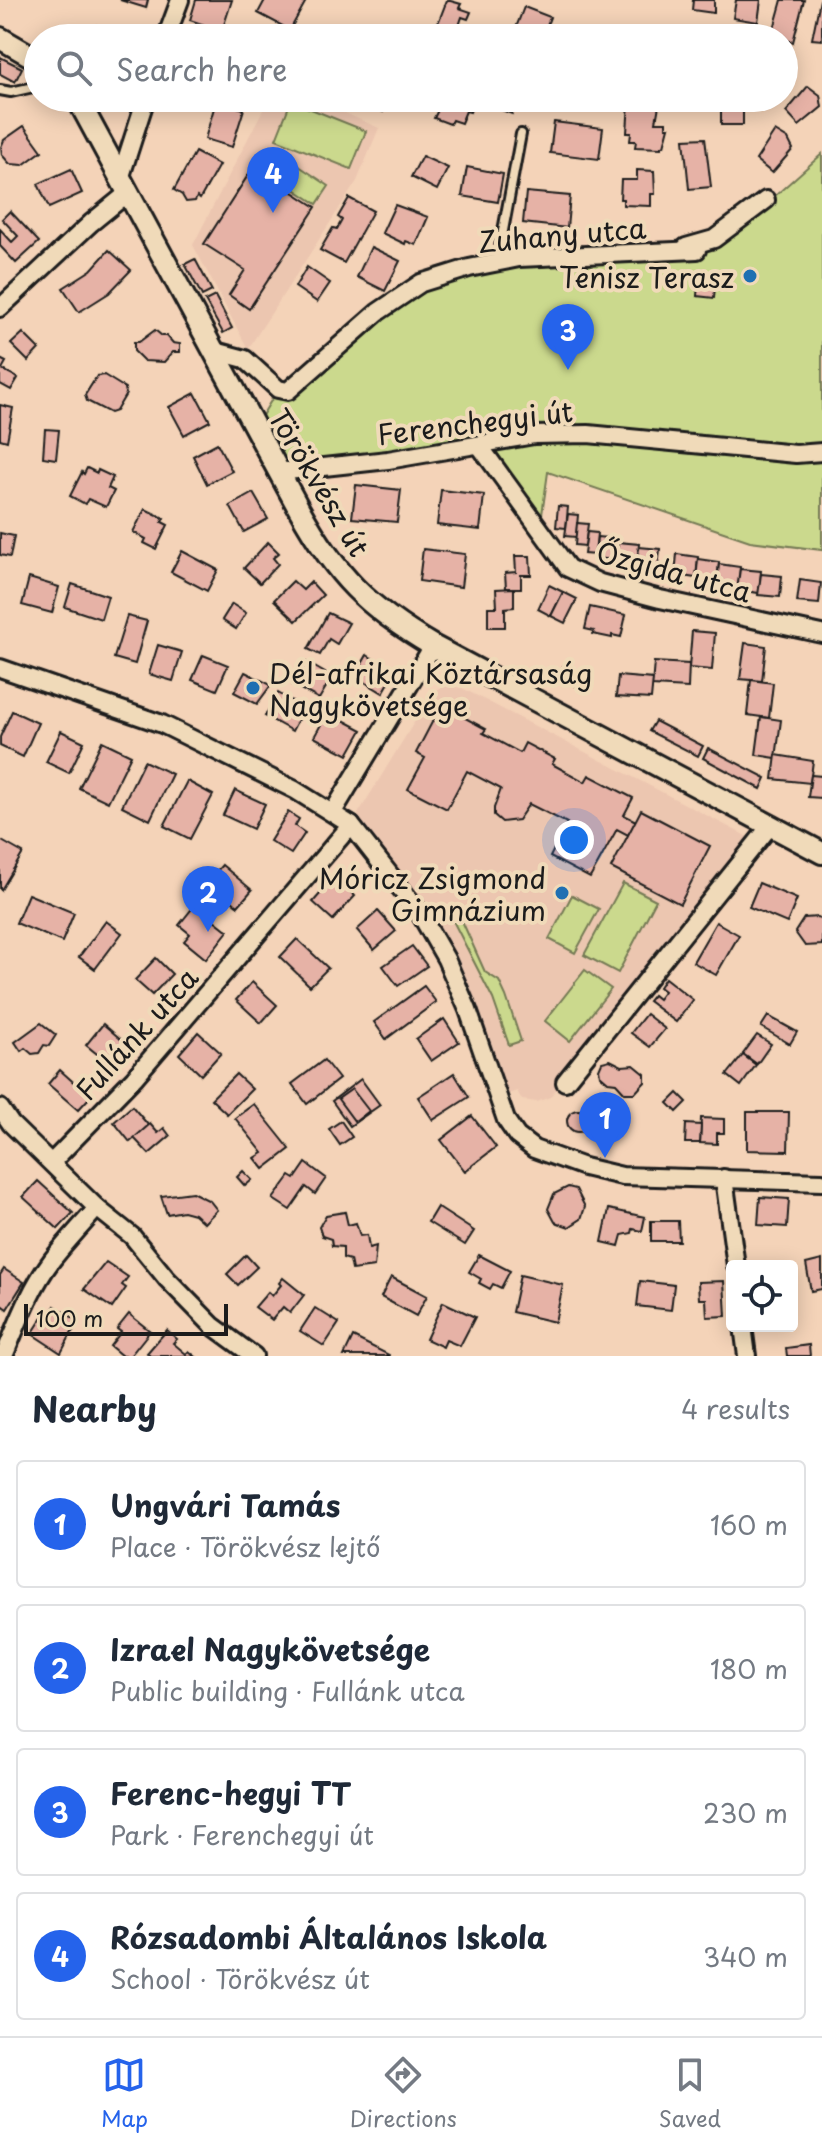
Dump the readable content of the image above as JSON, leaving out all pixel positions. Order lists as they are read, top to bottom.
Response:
{
  "streets": {
    "street": [
      "Zuhany utca",
      "Ferenchegyi út",
      "Törökvész út",
      "Őzgida utca",
      "Fullánk utca"
    ]
  },
  "crossings": [
    ["Zuhany utca", "Törökvész út"],
    ["Ferenchegyi út", "Törökvész út"],
    ["Ferenchegyi út", "Őzgida utca"]
  ],
  "places": ["Tenisz Terasz", "Dél-afrikai Köztársaság Nagykövetsége", "Móricz Zsigmond Gimnázium"],
  "scale_bar": "100 m",
  "page": {
    "search": "Search here",
    "pins": [
      "4",
      "3",
      "2",
      "1"
    ],
    "scale": "100 m",
    "heading": ["Nearby", "4 results"],
    "list": [
      {
        "mark": "1",
        "name": "Ungvári Tamás",
        "note": "Place · Törökvész lejtő",
        "value": "160 m"
      },
      {
        "mark": "2",
        "name": "Izrael Nagykövetsége",
        "note": "Public building · Fullánk utca",
        "value": "180 m"
      },
      {
        "mark": "3",
        "name": "Ferenc-hegyi TT",
        "note": "Park · Ferenchegyi út",
        "value": "230 m"
      },
      {
        "mark": "4",
        "name": "Rózsadombi Általános Iskola",
        "note": "School · Törökvész út",
        "value": "340 m"
      }
    ],
    "nav": ["Map", "Directions", "Saved"]
  }
}
